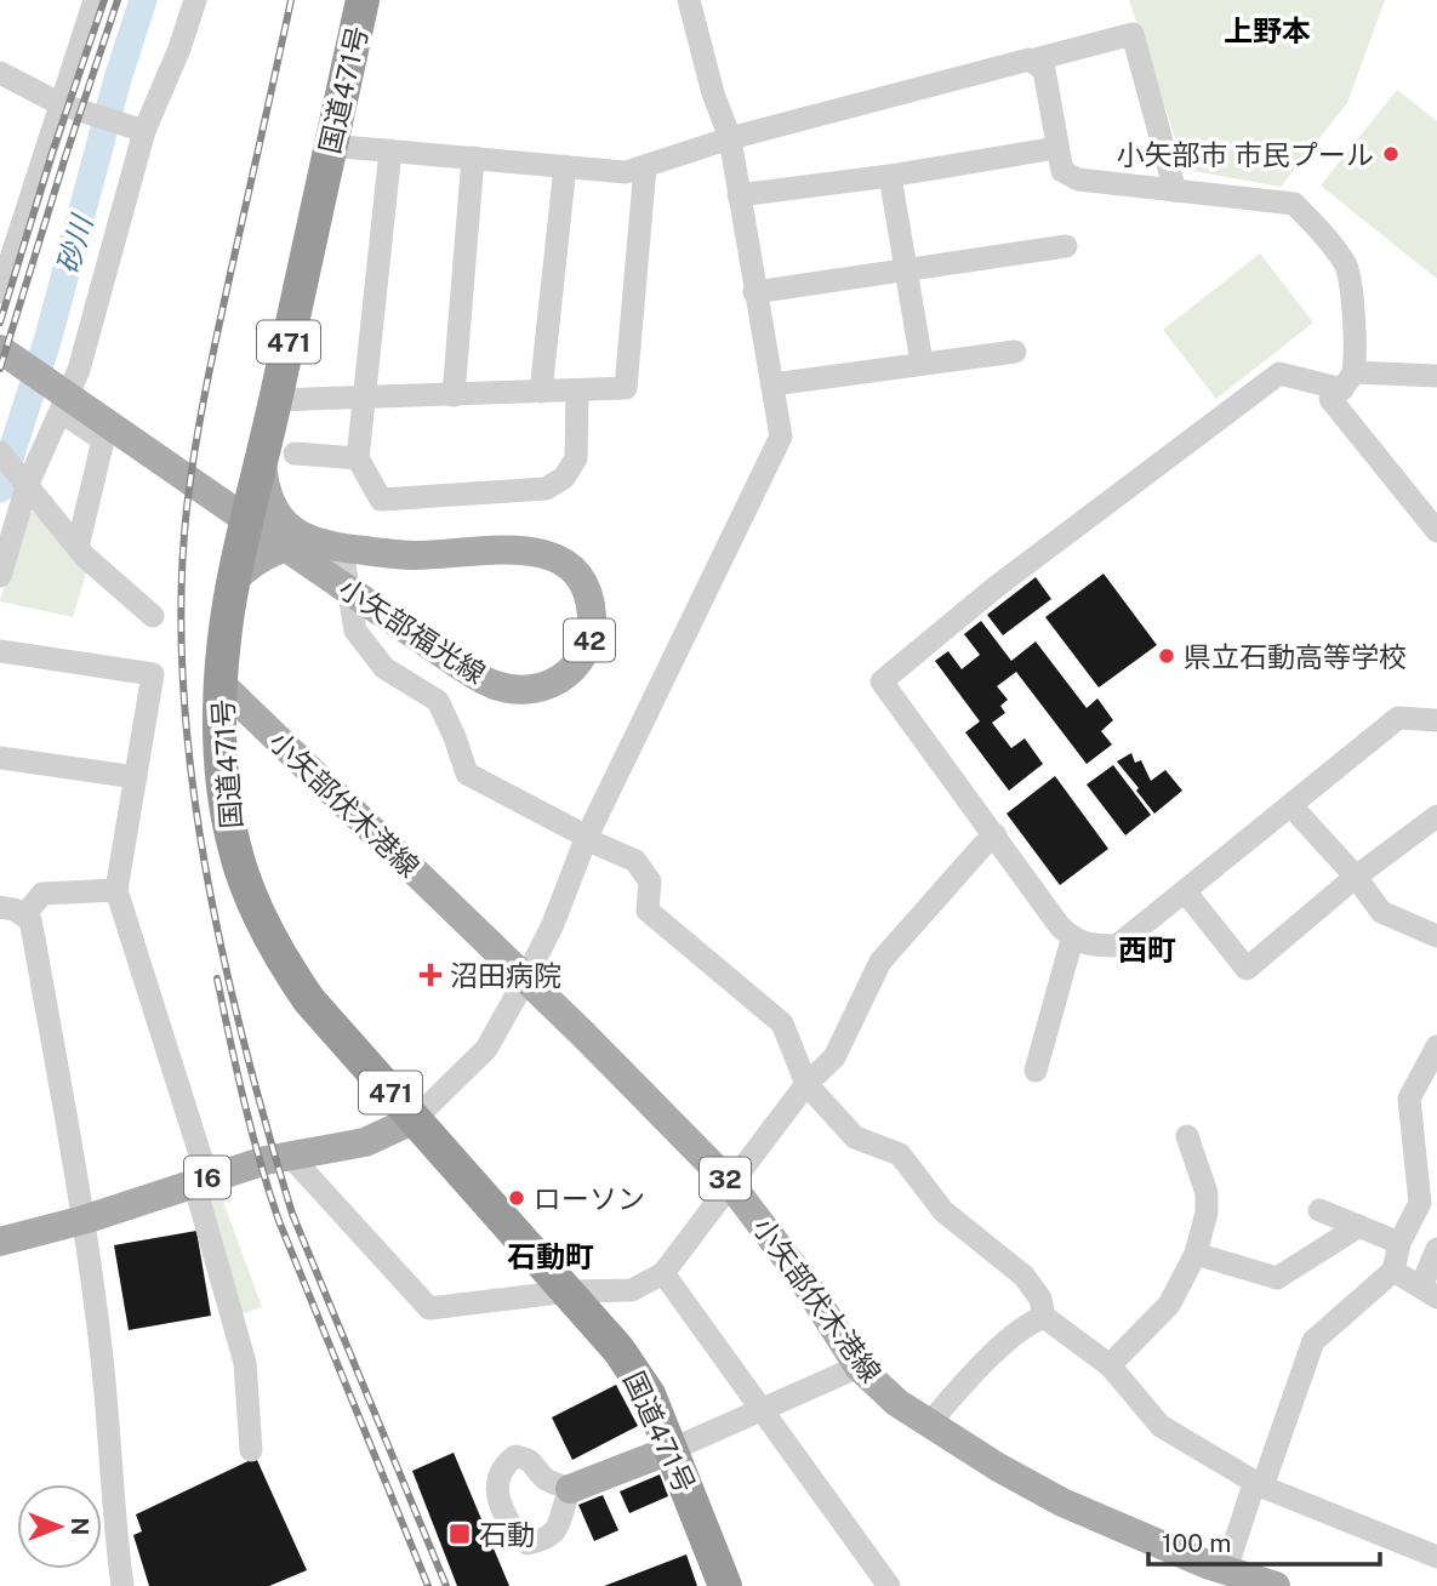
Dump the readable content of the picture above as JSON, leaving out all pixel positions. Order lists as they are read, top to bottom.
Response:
{
  "streets": {
    "highway": ["国道471号", "471"],
    "main road": [
      "小矢部福光線",
      "42",
      "小矢部伏木港線",
      "16",
      "32"
    ]
  },
  "crossings": [
    ["国道471号", "小矢部福光線"],
    ["国道471号", "小矢部伏木港線"],
    ["国道471号", "16"]
  ],
  "districts": ["上野本", "西町", "石動町"],
  "water": ["砂川"],
  "places": {
    "other": ["小矢部市 市民プール", "県立石動高等学校", "ローソン"],
    "health": ["沼田病院"],
    "transit": ["石動"]
  },
  "scale_bar": "100 m",
  "north": "right"
}
